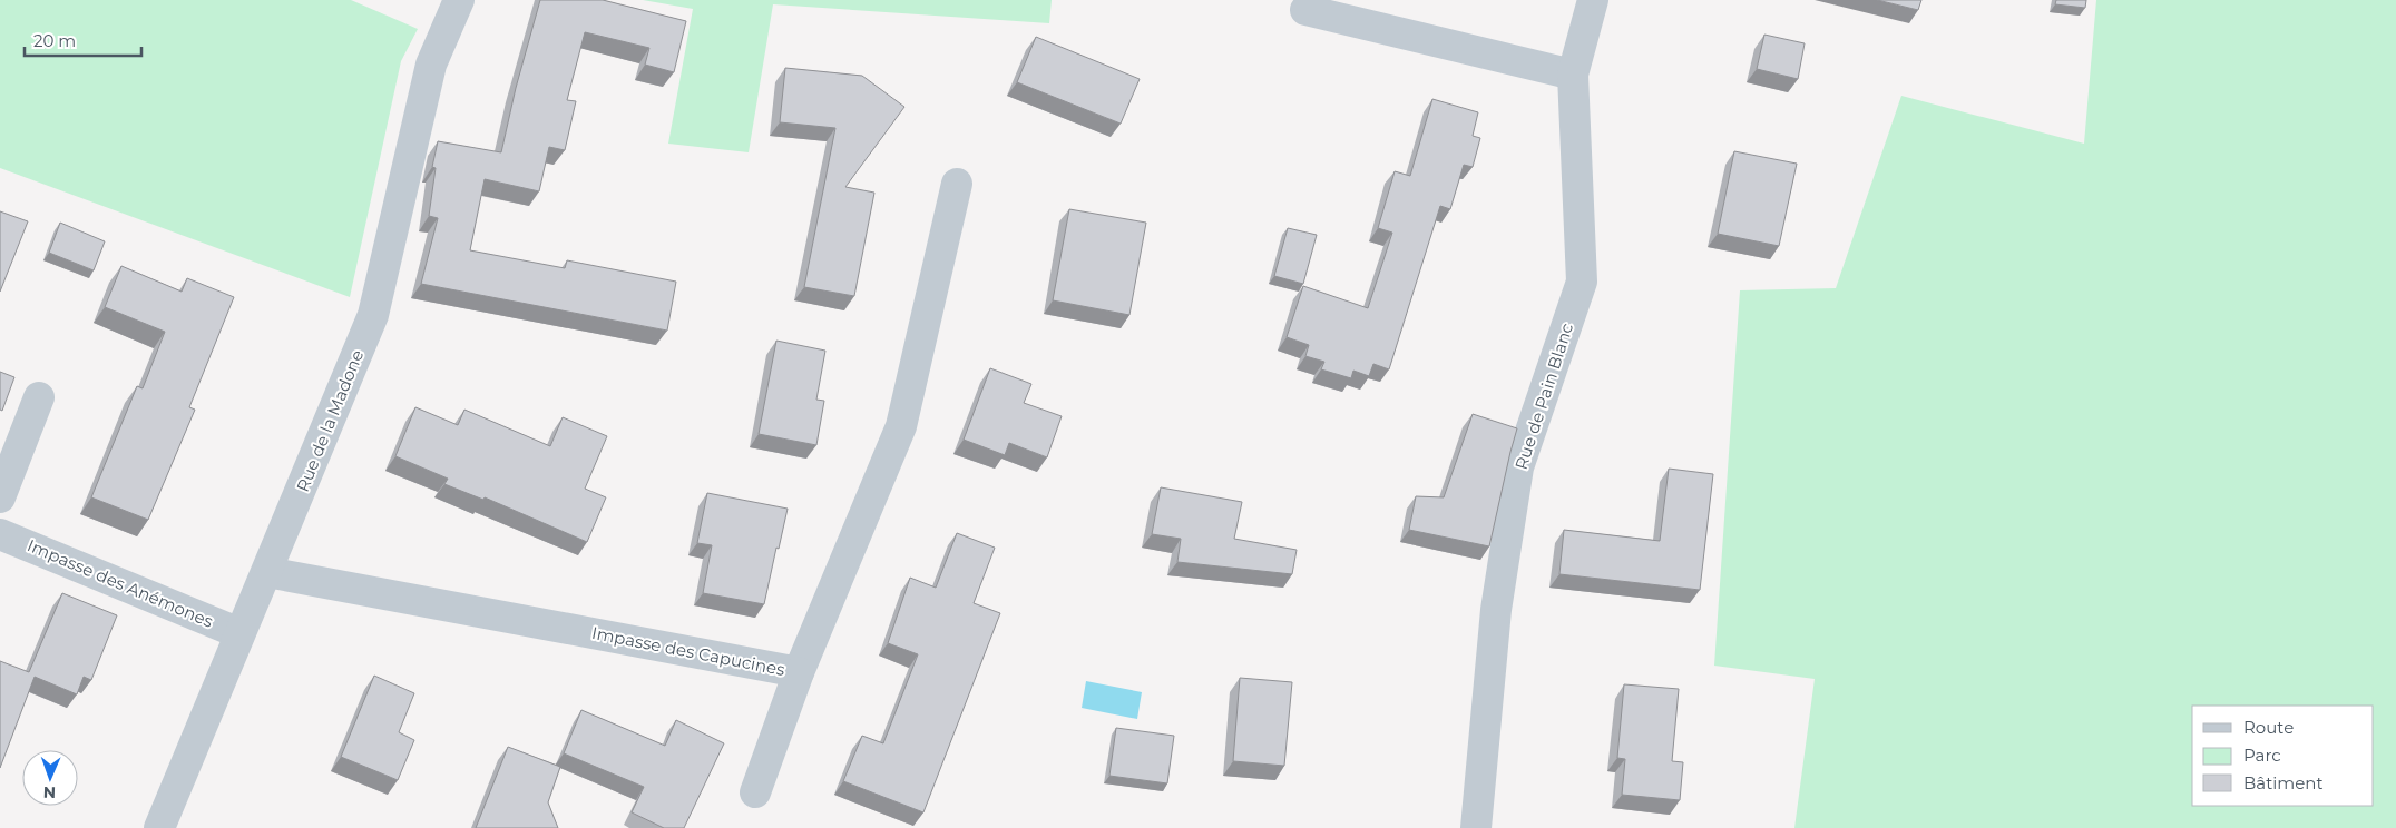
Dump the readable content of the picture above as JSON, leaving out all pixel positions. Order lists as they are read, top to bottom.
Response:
{
  "streets": {
    "street": [
      "Rue de Pain Blanc",
      "Rue de la Madone",
      "Impasse des Anémones",
      "Impasse des Capucines"
    ]
  },
  "crossings": [
    ["Rue de la Madone", "Impasse des Anémones"],
    ["Rue de la Madone", "Impasse des Capucines"]
  ],
  "legend": ["Route", "Parc", "Bâtiment"],
  "scale_bar": "20 m",
  "north": "bottom"
}
